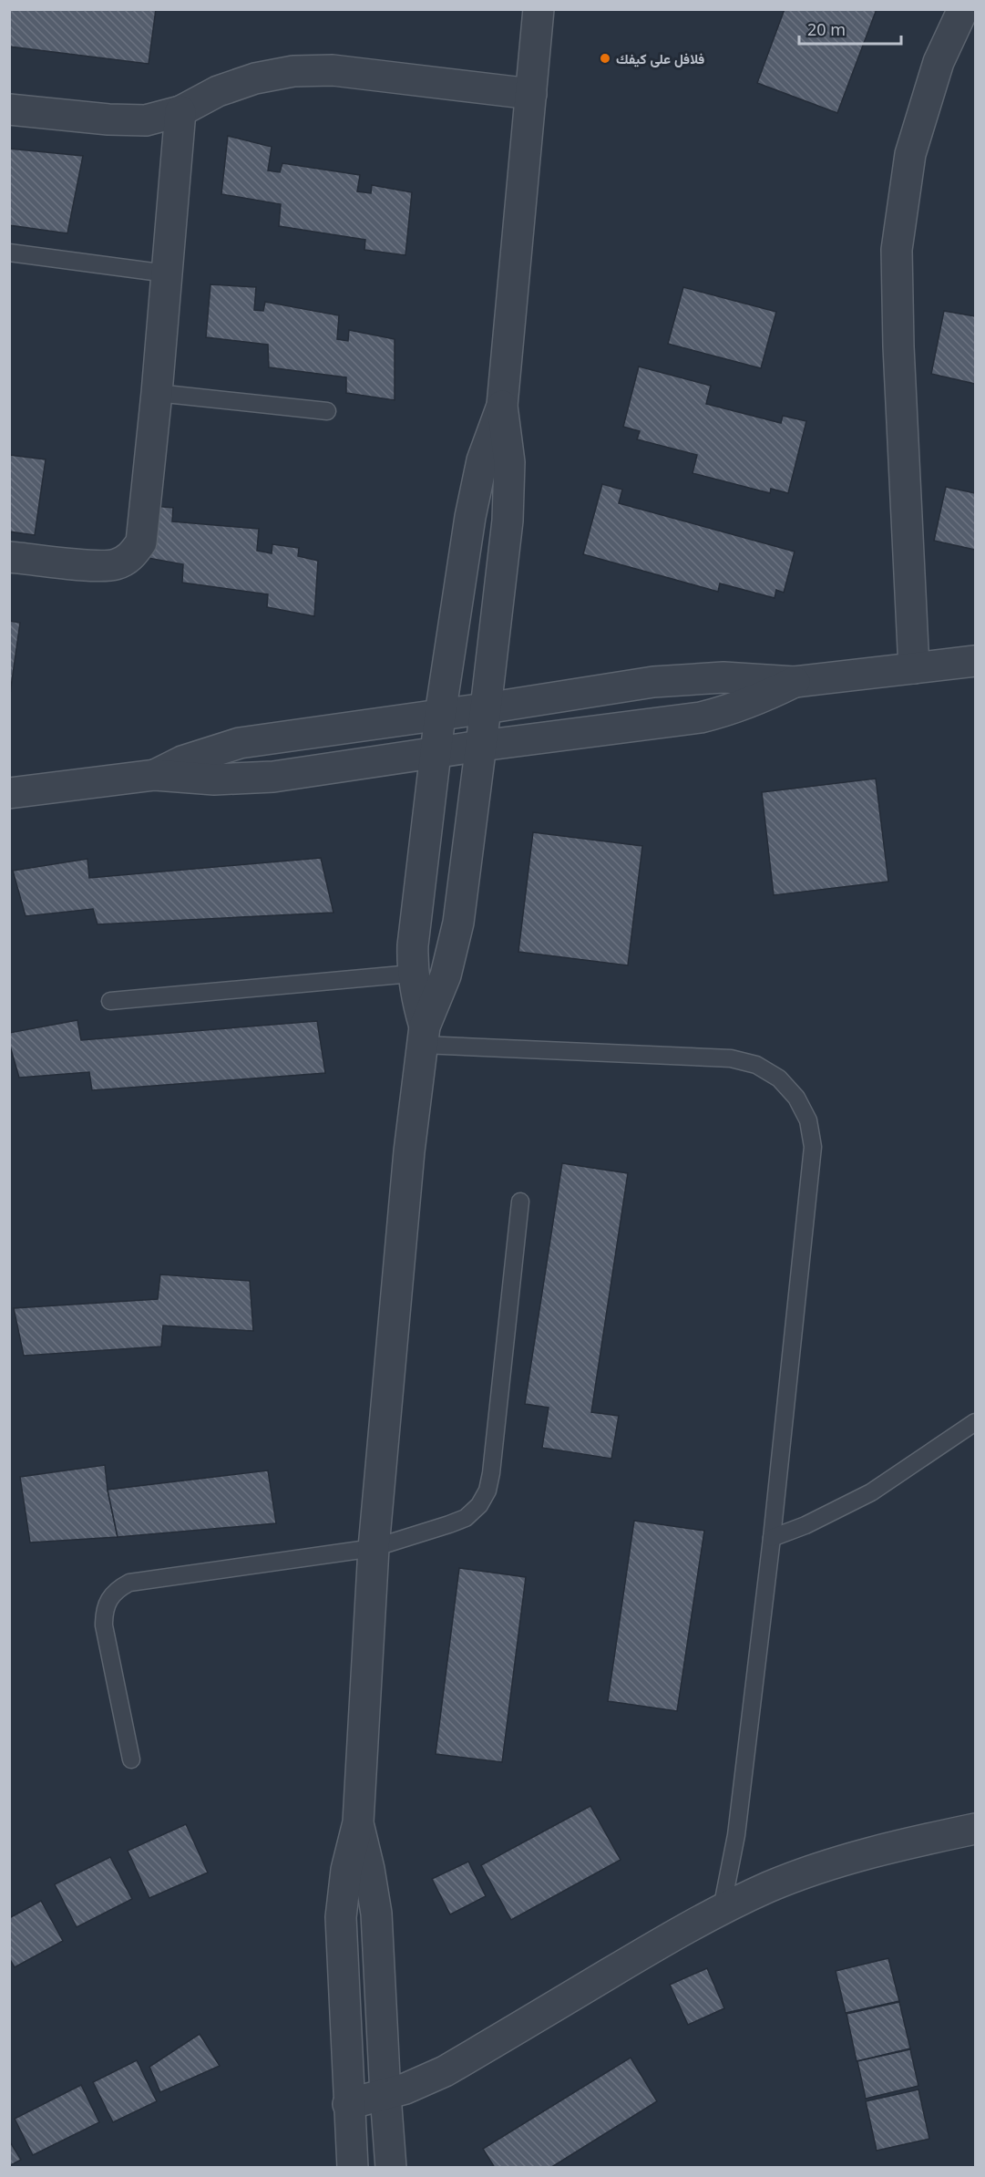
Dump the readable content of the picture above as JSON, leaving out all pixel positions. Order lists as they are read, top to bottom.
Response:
{
  "places": ["فلافل على كيفك"],
  "scale_bar": "20 m"
}
